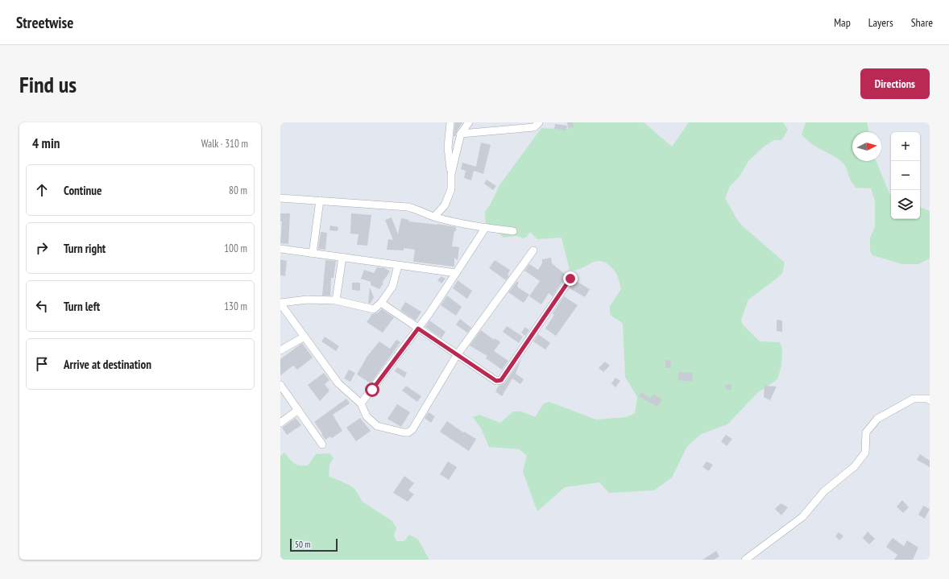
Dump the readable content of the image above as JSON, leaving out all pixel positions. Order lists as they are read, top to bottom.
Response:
{
  "scale_bar": "50 m",
  "north": "right",
  "page": {
    "header": "Streetwise",
    "nav": ["Map", "Layers", "Share"],
    "buttons": "Directions",
    "title": "Find us",
    "heading": ["4 min", "Walk · 310 m"],
    "map_buttons": ["+", "−"],
    "list": [
      ["Continue", "80 m"],
      ["Turn right", "100 m"],
      ["Turn left", "130 m"],
      "Arrive at destination"
    ],
    "scale": "50 m"
  }
}
